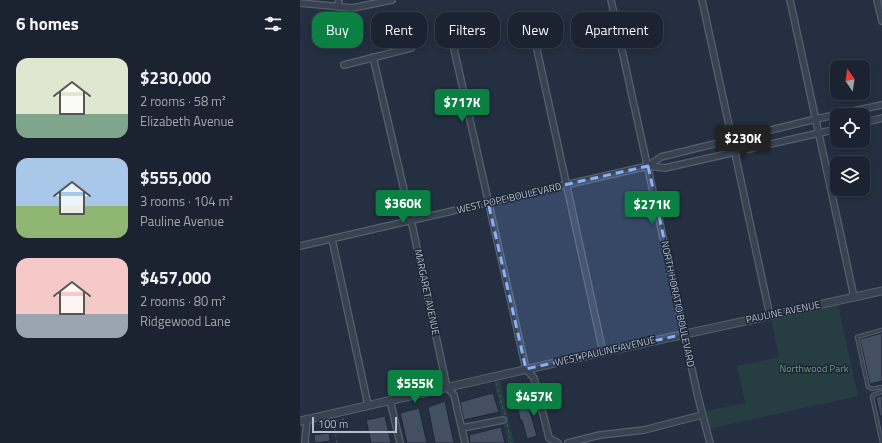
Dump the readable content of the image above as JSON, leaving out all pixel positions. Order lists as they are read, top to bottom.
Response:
{
  "streets": {
    "street": [
      "WEST POPE BOULEVARD",
      "MARGARET AVENUE",
      "NORTH HORATIO BOULEVARD",
      "PAULINE AVENUE",
      "WEST PAULINE AVENUE"
    ]
  },
  "crossings": [
    ["WEST POPE BOULEVARD", "MARGARET AVENUE"],
    ["WEST POPE BOULEVARD", "NORTH HORATIO BOULEVARD"],
    ["NORTH HORATIO BOULEVARD", "PAULINE AVENUE"],
    ["NORTH HORATIO BOULEVARD", "WEST PAULINE AVENUE"],
    ["PAULINE AVENUE", "WEST PAULINE AVENUE"]
  ],
  "parks": ["Northwood Park"],
  "scale_bar": "100 m",
  "north": "top",
  "page": {
    "heading": "6 homes",
    "chip": [
      "Buy",
      "Rent",
      "Filters",
      "New",
      "Apartment"
    ],
    "list": [
      {
        "name": "$230,000",
        "note": "2 rooms · 58 m² · Elizabeth Avenue"
      },
      {
        "name": "$555,000",
        "note": "3 rooms · 104 m² · Pauline Avenue"
      },
      {
        "name": "$457,000",
        "note": "2 rooms · 80 m² · Ridgewood Lane"
      }
    ],
    "price": [
      "$717K",
      "$230K",
      "$360K",
      "$271K",
      "$555K",
      "$457K"
    ],
    "scale": "100 m"
  }
}
